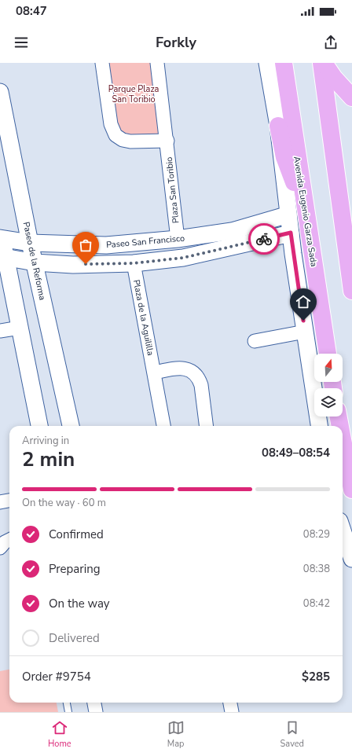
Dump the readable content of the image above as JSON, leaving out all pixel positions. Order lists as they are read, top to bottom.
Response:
{
  "streets": {
    "highway": ["Avenida Eugenio Garza Sada"],
    "street": [
      "Plaza San Toribio",
      "Paseo San Francisco",
      "Paseo de la Reforma",
      "Plaza de la Aguililla"
    ]
  },
  "crossings": [
    ["Plaza San Toribio", "Paseo San Francisco"],
    ["Avenida Eugenio Garza Sada", "Paseo San Francisco"],
    ["Paseo San Francisco", "Paseo de la Reforma"]
  ],
  "parks": ["Parque Plaza San Toribio"],
  "north": "top",
  "page": {
    "status": "08:47",
    "header": "Forkly",
    "heading": ["2 min", "Arriving in", "08:49–08:54"],
    "panel": ["Order #9754", "$285"],
    "bar": "On the way · 60 m",
    "list": [
      ["Confirmed", "08:29"],
      ["Preparing", "08:38"],
      ["On the way", "08:42"],
      "Delivered"
    ],
    "tabs": ["Home", "Map", "Saved"]
  }
}
